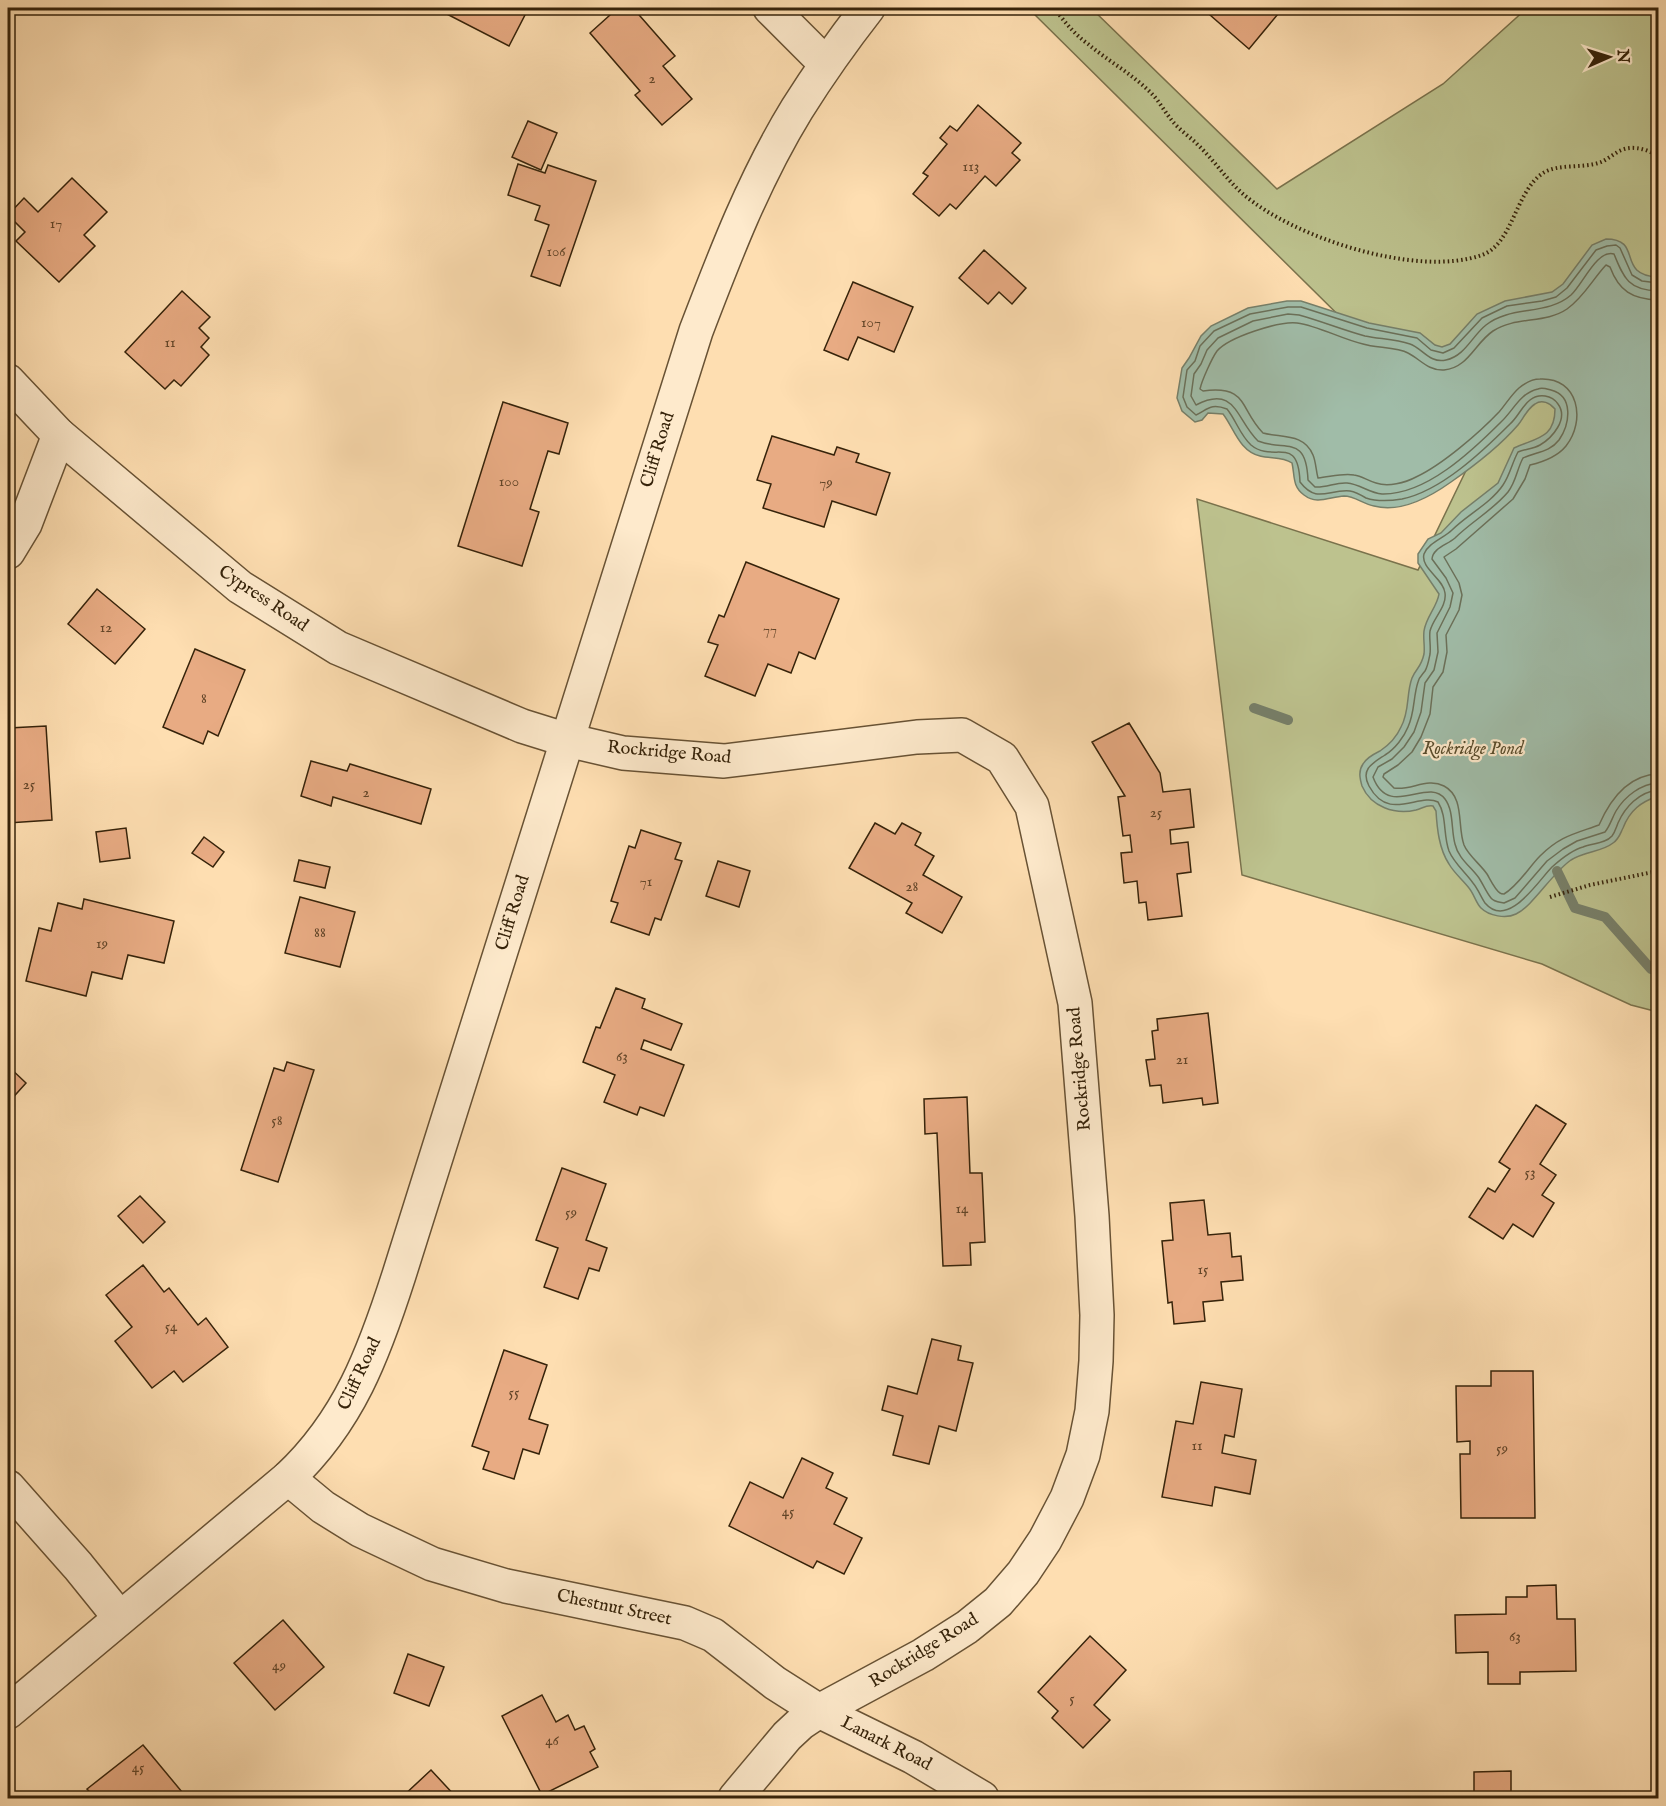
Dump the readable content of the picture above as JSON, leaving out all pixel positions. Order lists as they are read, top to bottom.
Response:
{
  "streets": {
    "street": [
      "Cliff Road",
      "Cypress Road",
      "Rockridge Road",
      "Chestnut Street",
      "Lanark Road"
    ]
  },
  "crossings": [
    ["Cliff Road", "Cypress Road"],
    ["Cliff Road", "Rockridge Road"],
    ["Cliff Road", "Chestnut Street"],
    ["Cypress Road", "Rockridge Road"],
    ["Rockridge Road", "Chestnut Street"],
    ["Rockridge Road", "Lanark Road"],
    ["Chestnut Street", "Lanark Road"]
  ],
  "parks": ["Rockridge Pond"],
  "house_numbers": [
    "2",
    "113",
    "17",
    "106",
    "107",
    "11",
    "100",
    "79",
    "12",
    "77",
    "8",
    "25",
    "2",
    "25",
    "71",
    "28",
    "88",
    "19",
    "63",
    "21",
    "58",
    "53",
    "14",
    "59",
    "15",
    "54",
    "55",
    "11",
    "59",
    "45",
    "63",
    "49",
    "5",
    "46",
    "45"
  ],
  "north": "right"
}
